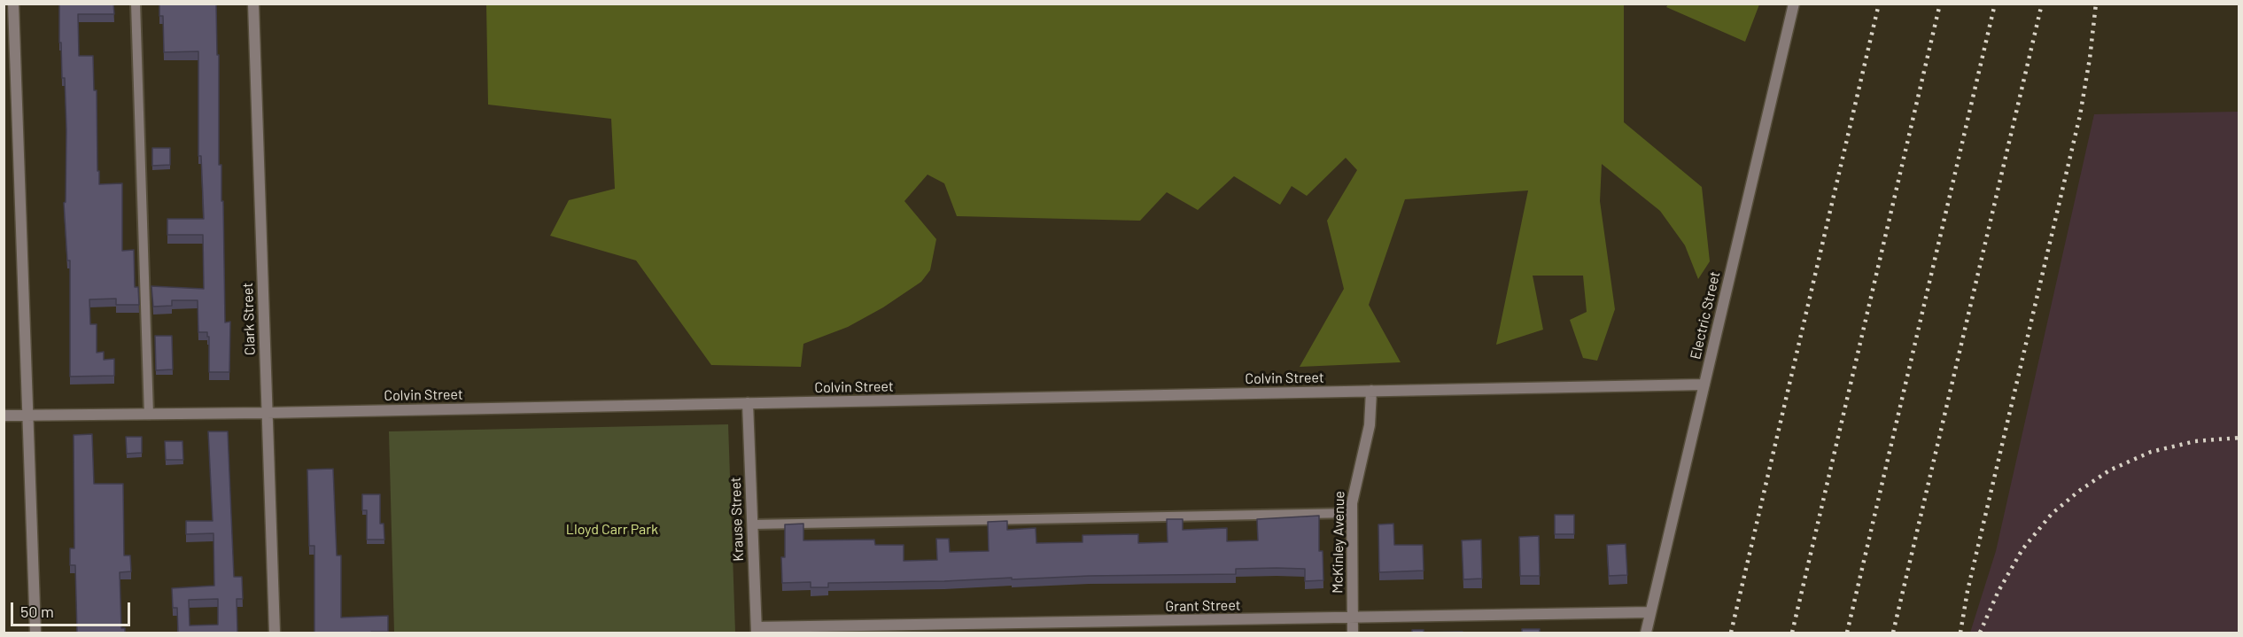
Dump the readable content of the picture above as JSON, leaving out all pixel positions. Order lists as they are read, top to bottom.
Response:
{
  "streets": {
    "street": [
      "Electric Street",
      "Clark Street",
      "Colvin Street",
      "Krause Street",
      "McKinley Avenue",
      "Grant Street"
    ]
  },
  "crossings": [
    ["Electric Street", "Colvin Street"],
    ["Electric Street", "Grant Street"],
    ["Clark Street", "Colvin Street"],
    ["Colvin Street", "Krause Street"],
    ["Colvin Street", "McKinley Avenue"],
    ["Krause Street", "Grant Street"],
    ["McKinley Avenue", "Grant Street"]
  ],
  "parks": ["Lloyd Carr Park"],
  "scale_bar": "50 m"
}
